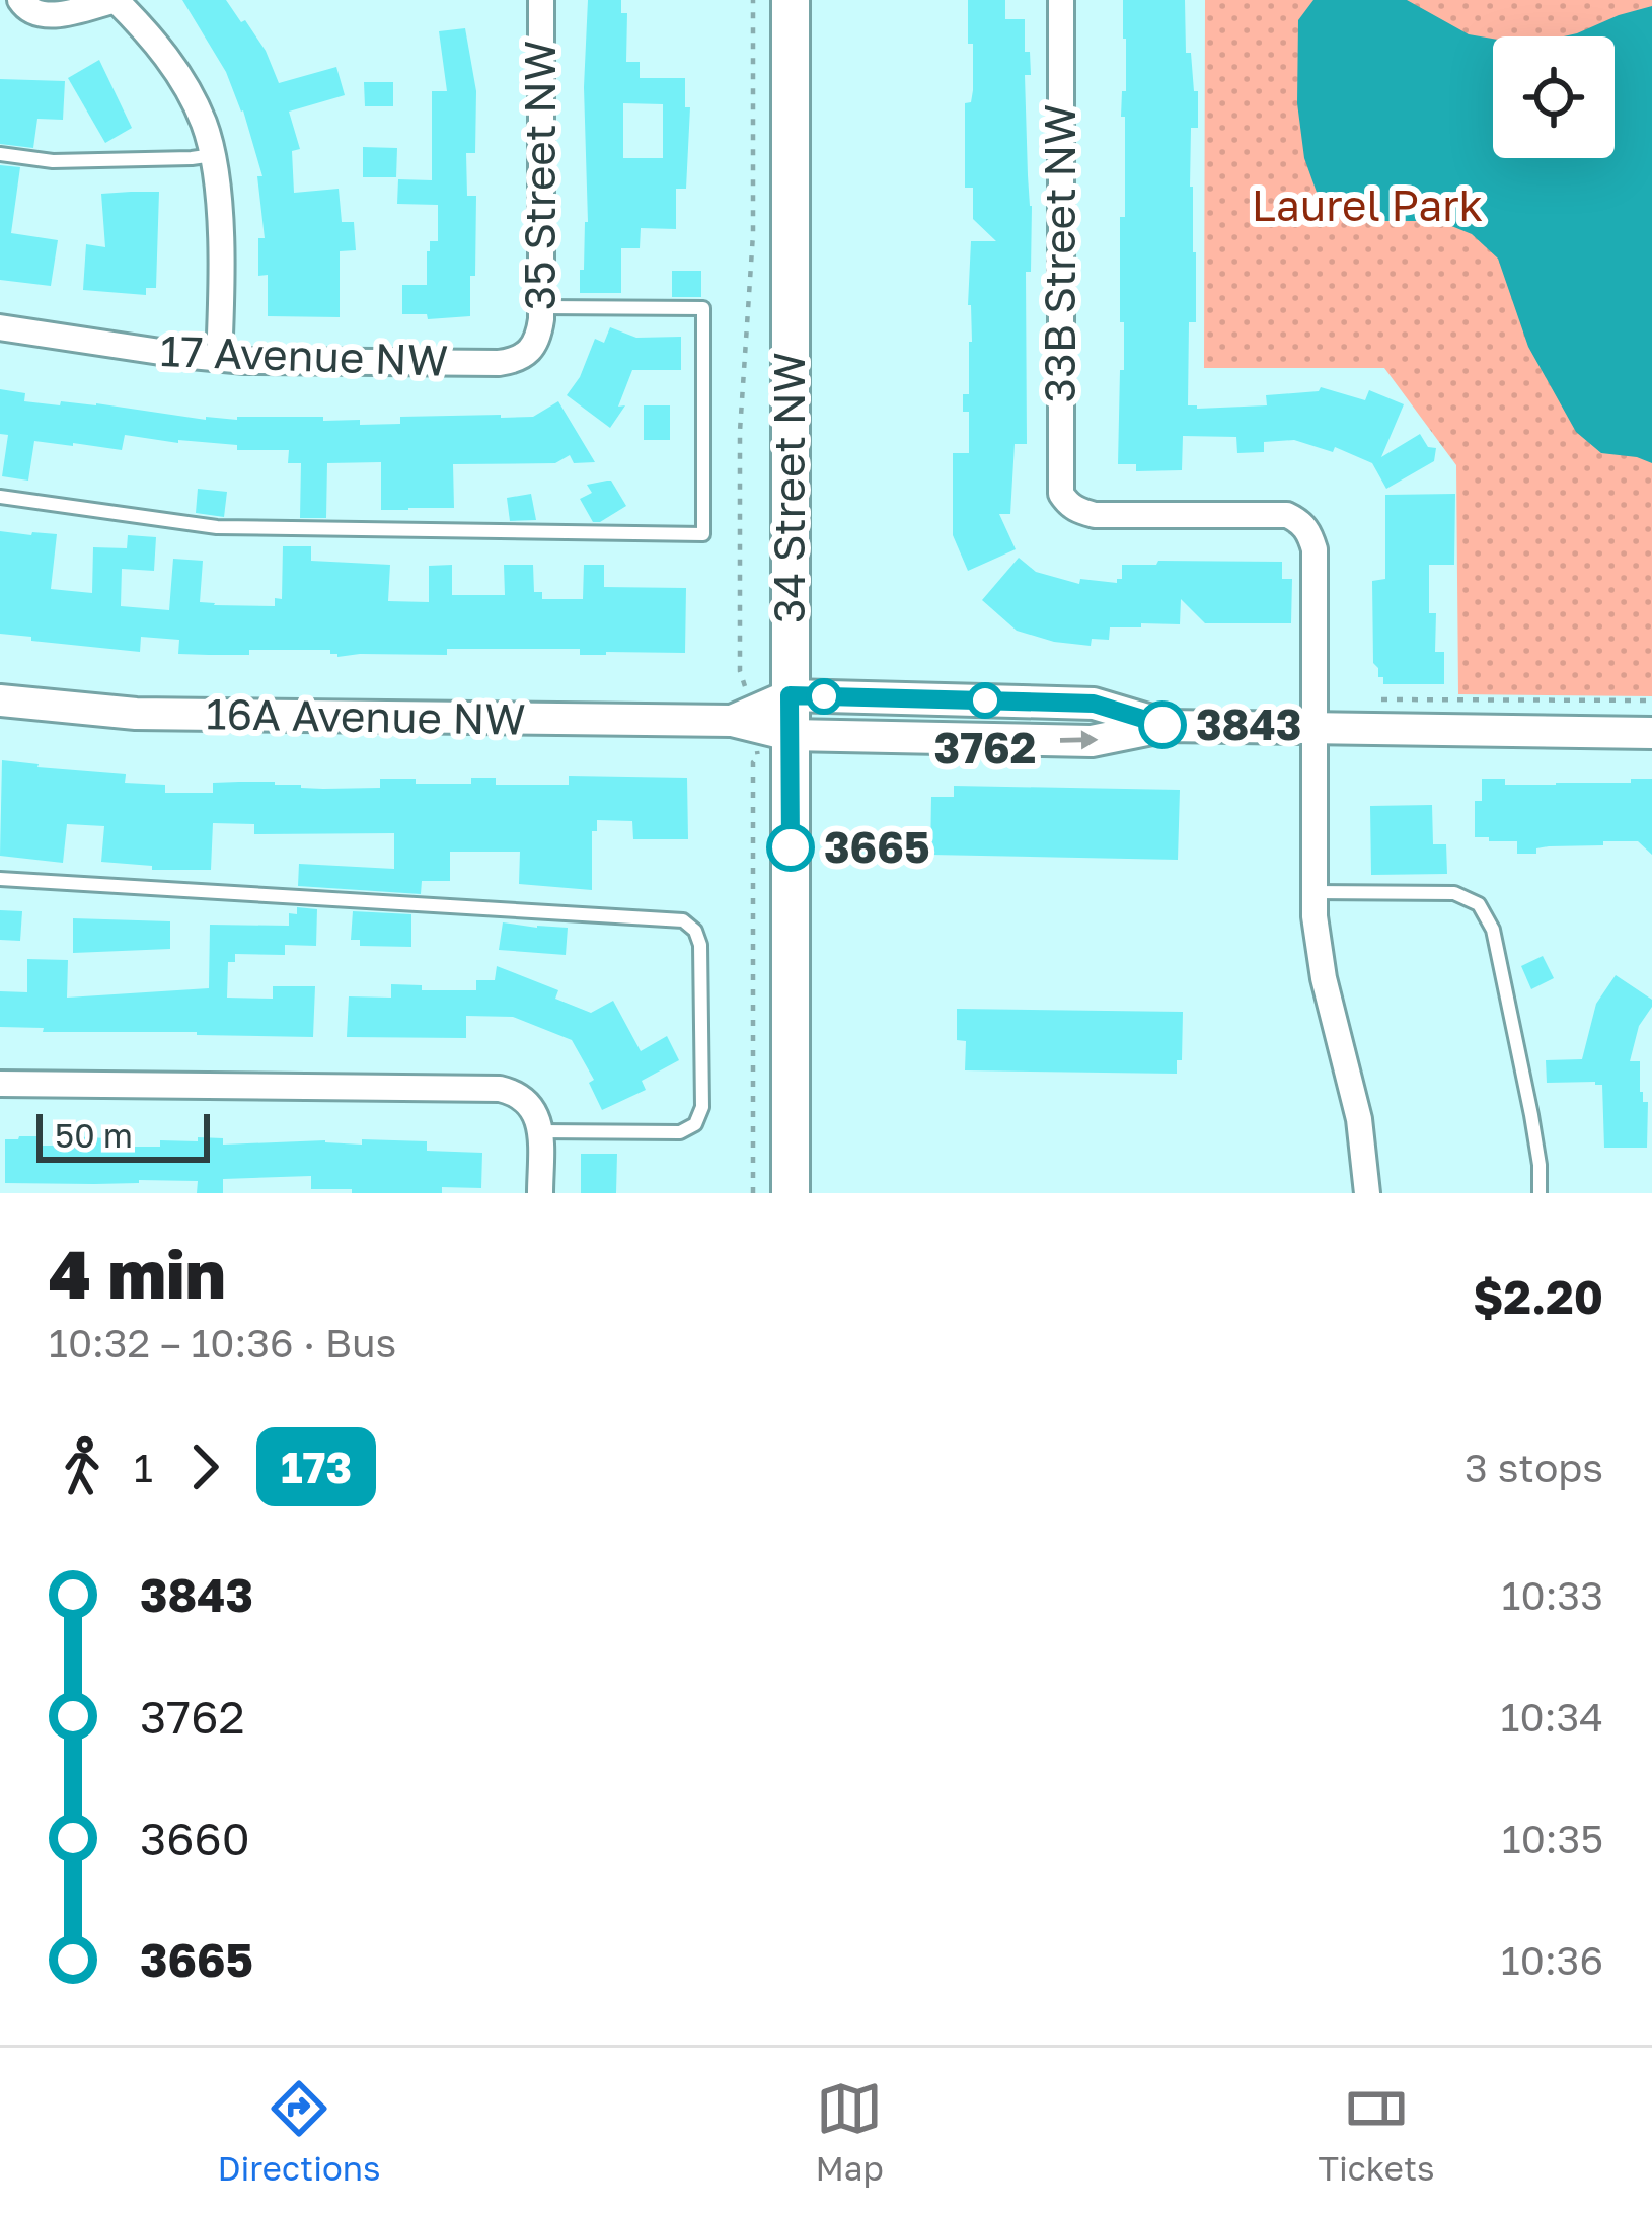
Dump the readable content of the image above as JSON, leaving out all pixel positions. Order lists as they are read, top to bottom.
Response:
{
  "streets": {
    "main road": ["34 Street NW"],
    "street": [
      "35 Street NW",
      "33B Street NW",
      "17 Avenue NW",
      "16A Avenue NW"
    ]
  },
  "crossings": [
    ["35 Street NW", "17 Avenue NW"],
    ["33B Street NW", "16A Avenue NW"],
    ["34 Street NW", "16A Avenue NW"]
  ],
  "parks": ["Laurel Park"],
  "places": ["3762", "3843", "3665"],
  "lines": ["bus line 173"],
  "scale_bar": "50 m",
  "page": {
    "scale": "50 m",
    "heading": ["4 min", "10:32 – 10:36 · Bus", "$2.20"],
    "legs": ["1", "173", "3 stops"],
    "list": [
      {
        "name": "3843",
        "value": "10:33"
      },
      {
        "name": "3762",
        "value": "10:34"
      },
      {
        "name": "3660",
        "value": "10:35"
      },
      {
        "name": "3665",
        "value": "10:36"
      }
    ],
    "tabs": ["Directions", "Map", "Tickets"]
  }
}
